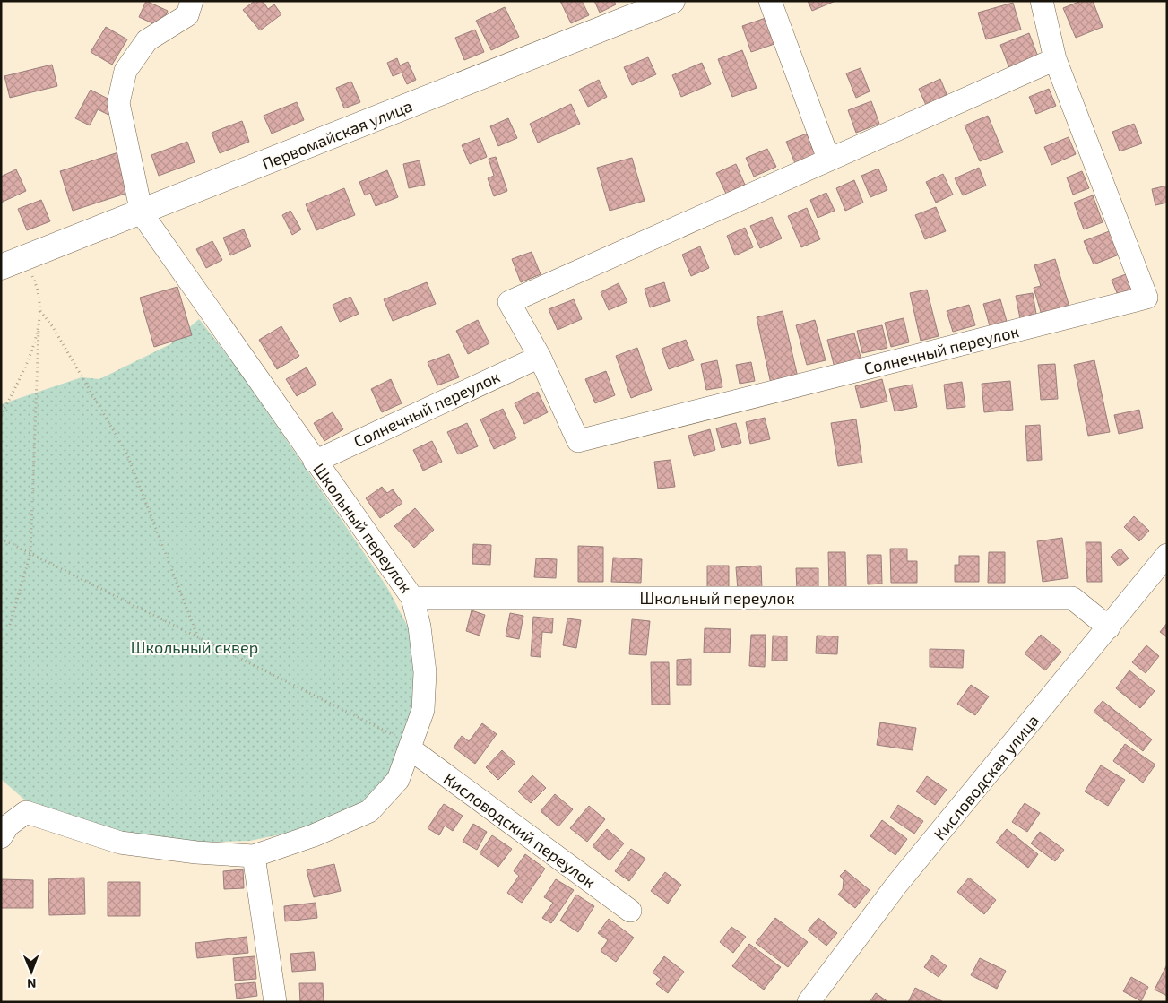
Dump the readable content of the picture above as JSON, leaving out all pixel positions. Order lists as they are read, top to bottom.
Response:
{
  "streets": {
    "main road": ["Первомайская улица"],
    "street": [
      "Солнечный переулок",
      "Школьный переулок",
      "Кисловодская улица",
      "Кисловодский переулок"
    ]
  },
  "crossings": [
    ["Первомайская улица", "Школьный переулок"],
    ["Солнечный переулок", "Школьный переулок"],
    ["Школьный переулок", "Кисловодская улица"]
  ],
  "parks": ["Школьный сквер"],
  "north": "bottom"
}
